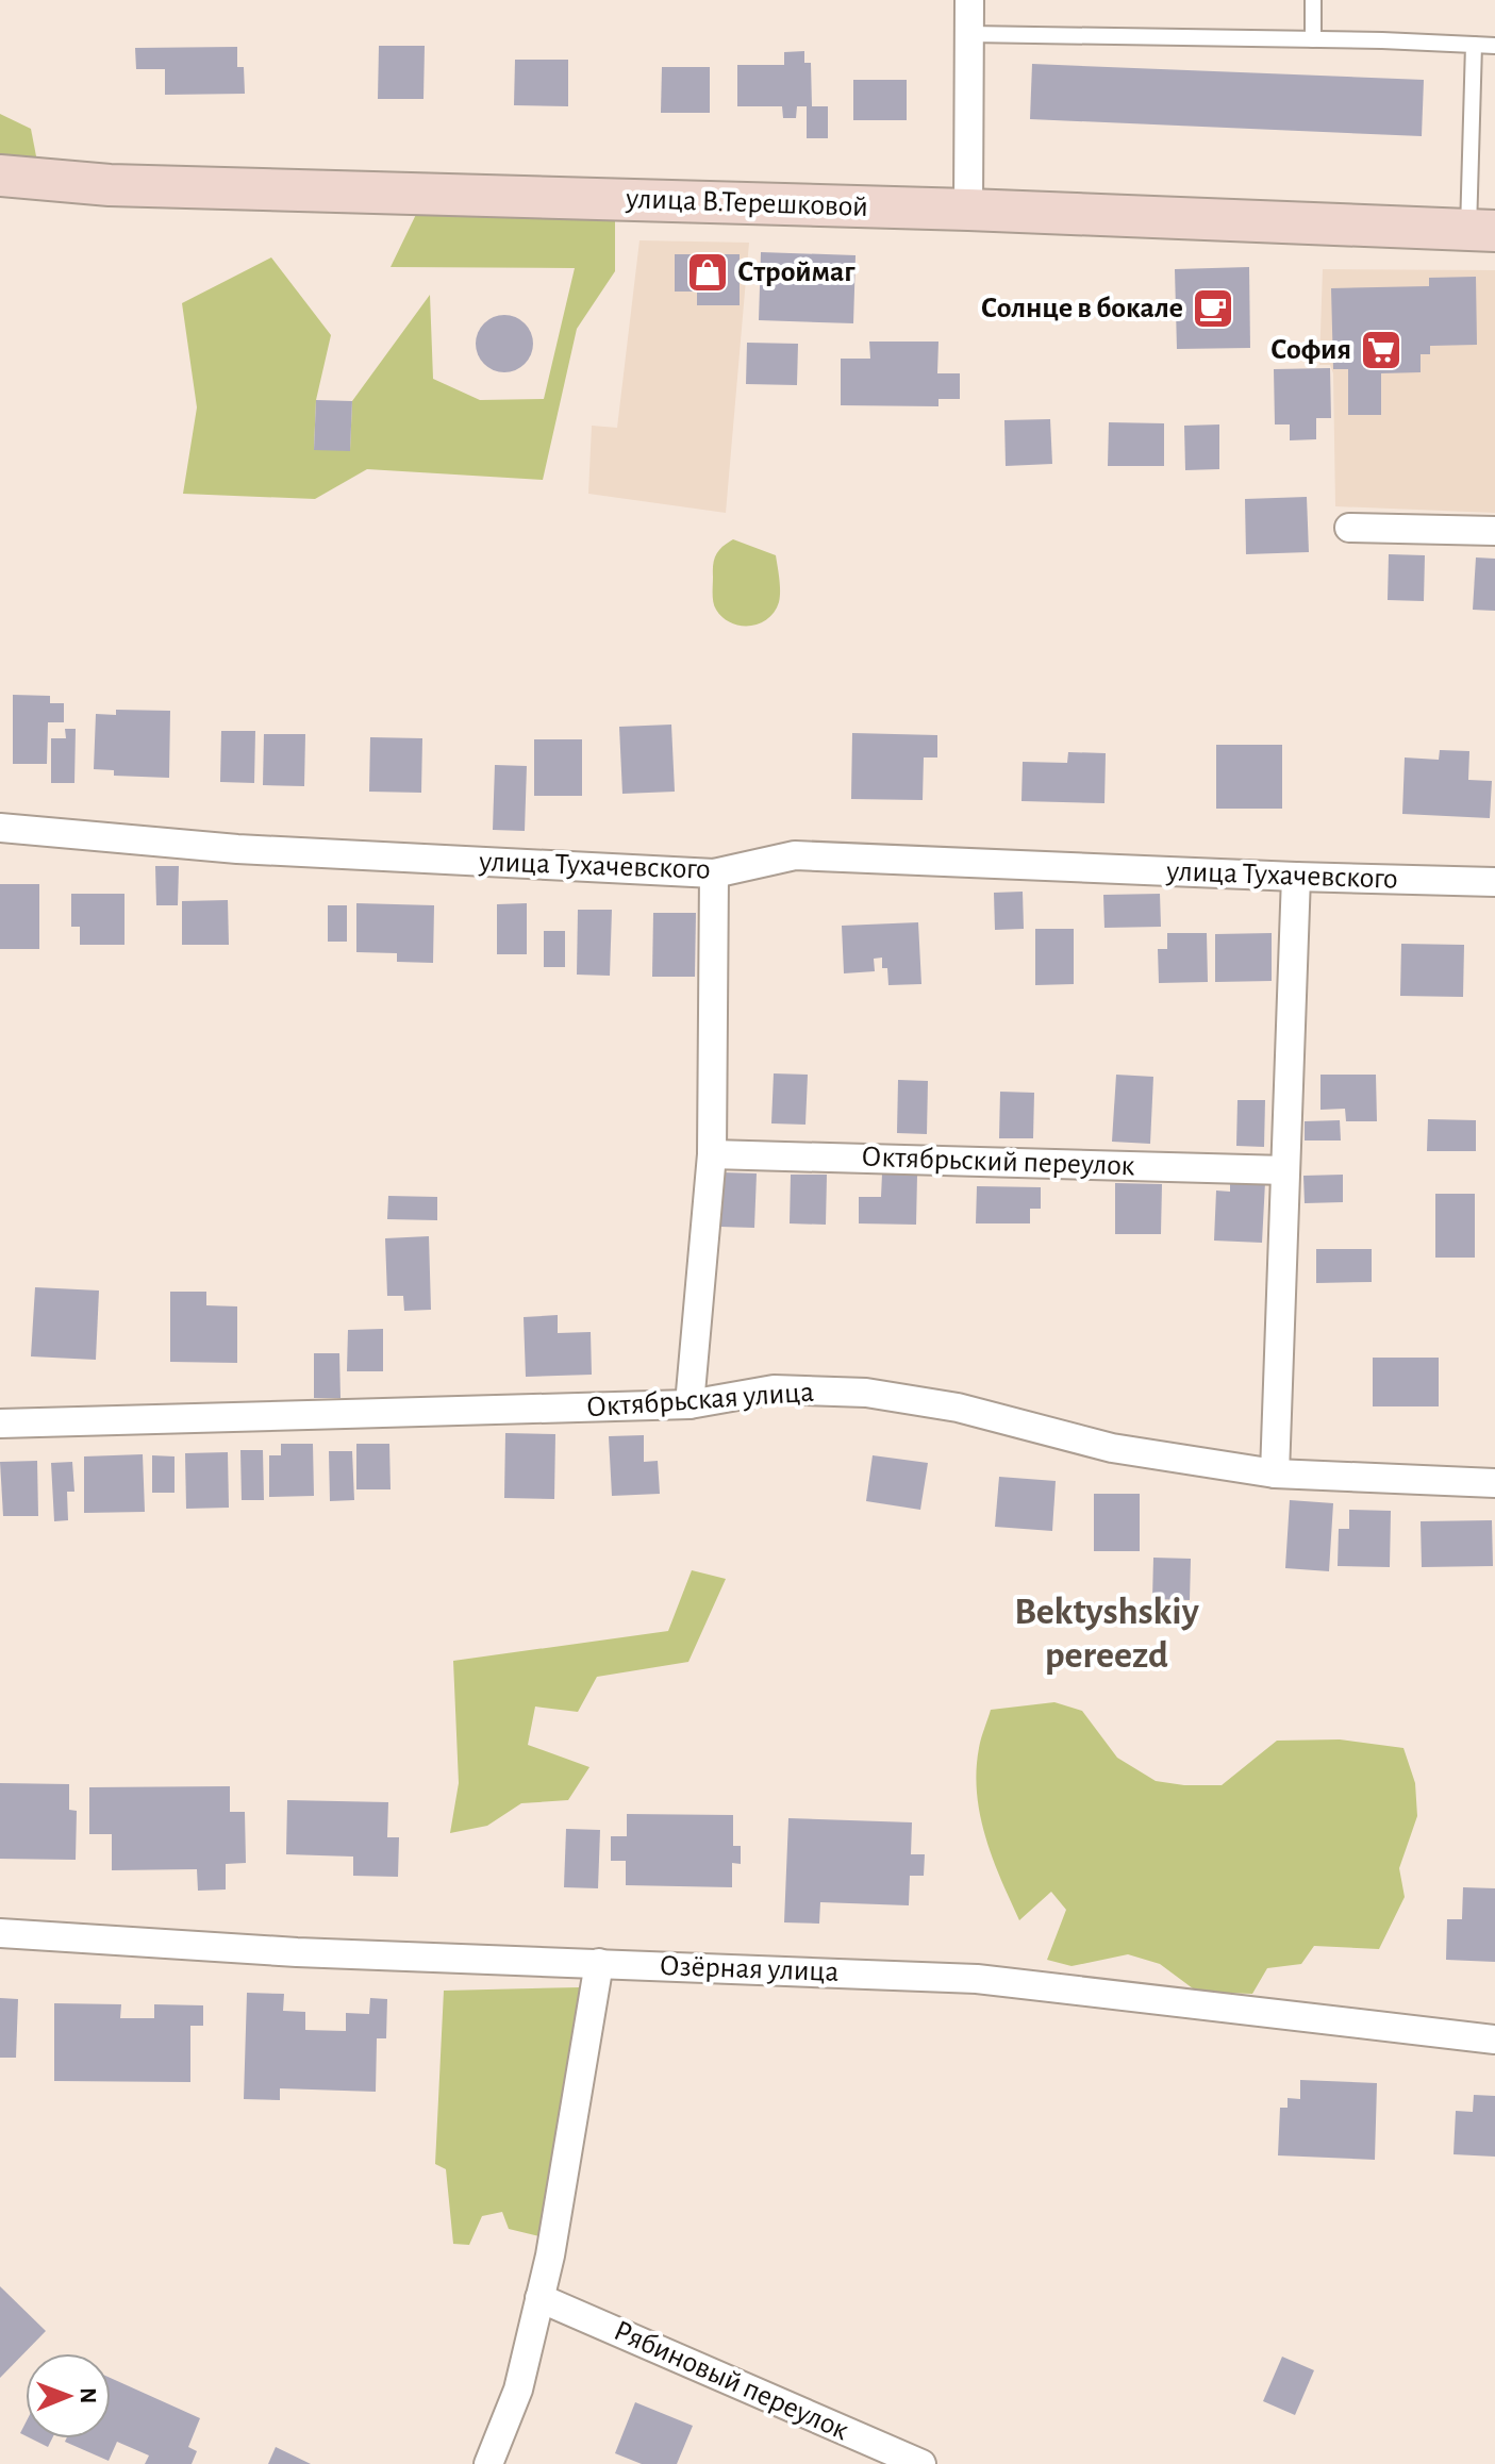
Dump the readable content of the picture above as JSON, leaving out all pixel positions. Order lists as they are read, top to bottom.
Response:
{
  "streets": {
    "main road": ["улица В.Терешковой"],
    "street": [
      "улица Тухачевского",
      "Октябрьский переулок",
      "Октябрьская улица",
      "Озёрная улица",
      "Рябиновый переулок"
    ]
  },
  "districts": ["Bektyshskiy pereezd"],
  "places": {
    "shop": ["Строймаг"],
    "cafe": ["Солнце в бокале"],
    "supermarket": ["София"]
  },
  "north": "right"
}
